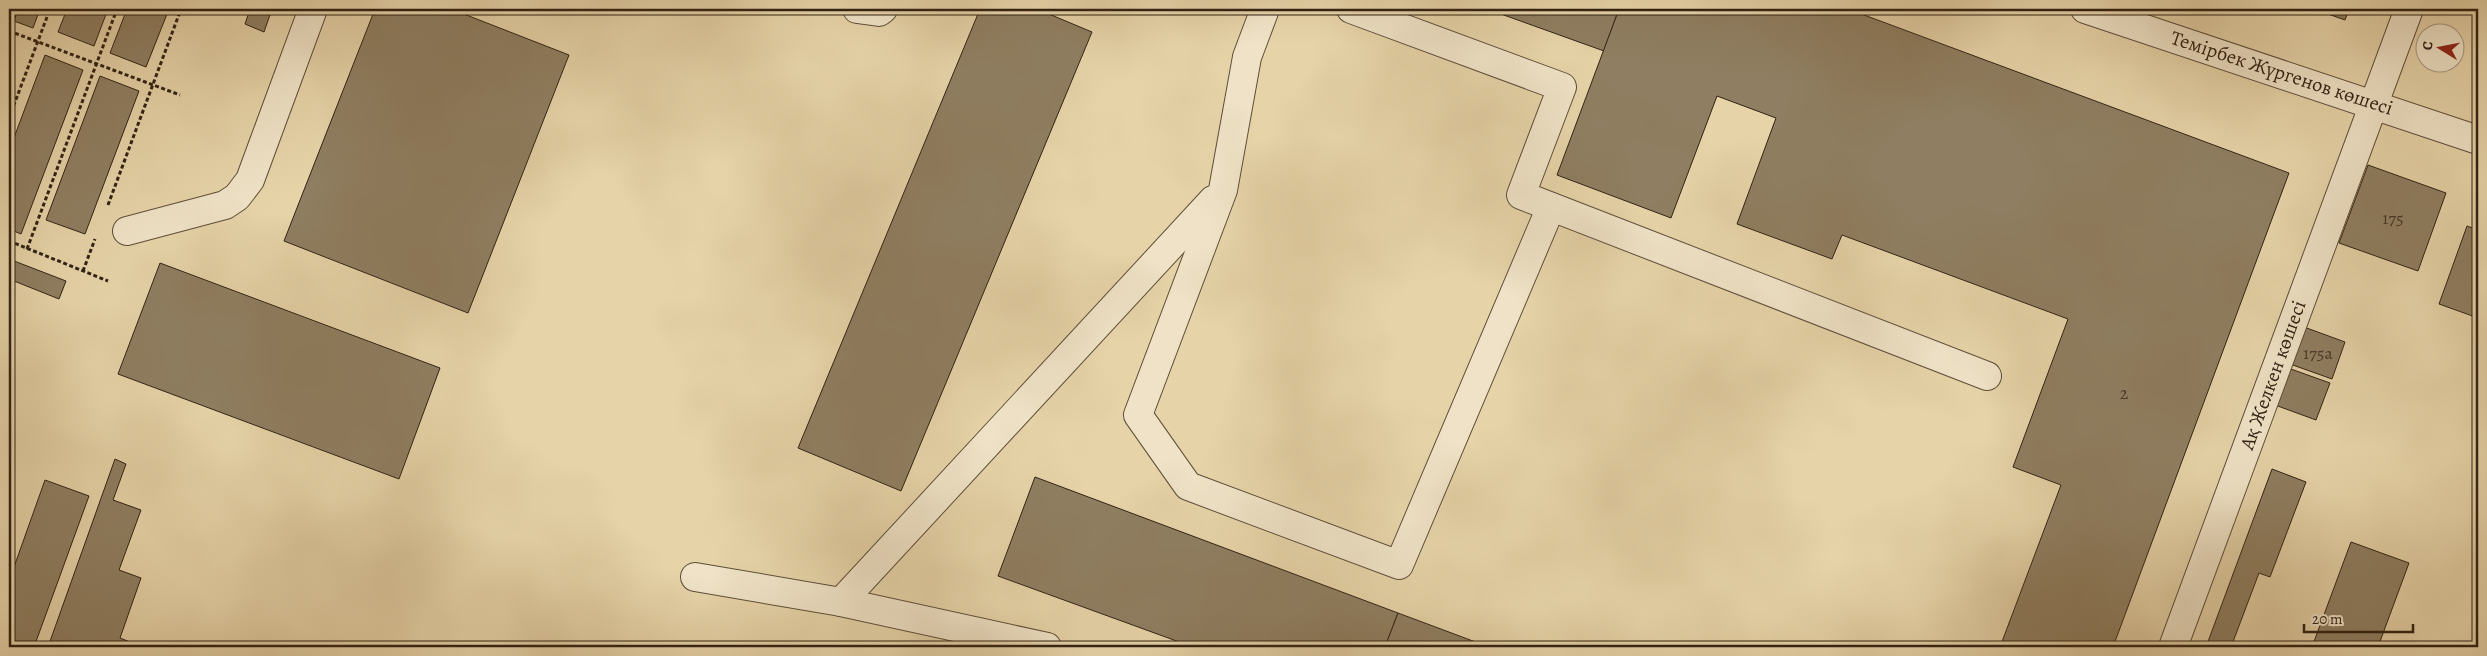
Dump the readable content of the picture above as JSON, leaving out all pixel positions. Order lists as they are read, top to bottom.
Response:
{
  "streets": {
    "street": ["Темірбек Жүргенов көшесі", "Ақ Желкен көшесі"]
  },
  "crossings": [
    ["Темірбек Жүргенов көшесі", "Ақ Желкен көшесі"]
  ],
  "house_numbers": ["175", "175а", "2"],
  "scale_bar": "20 m",
  "north": "left"
}
